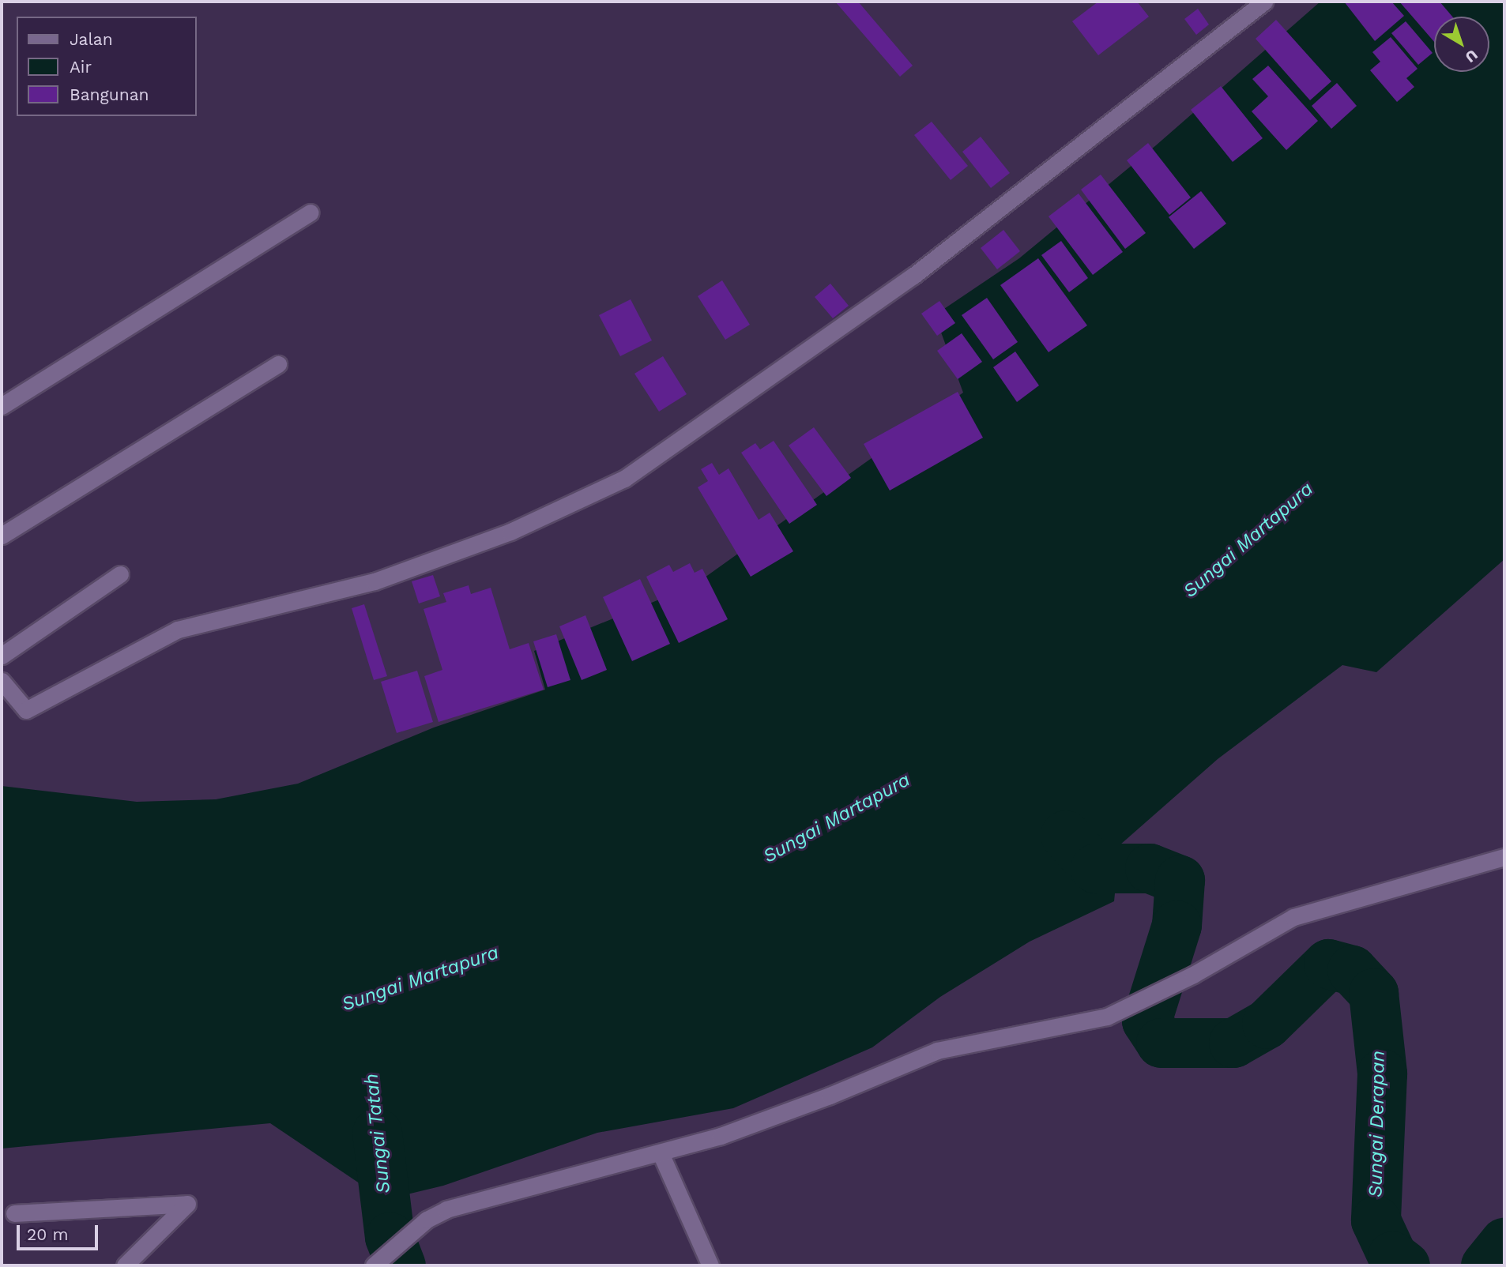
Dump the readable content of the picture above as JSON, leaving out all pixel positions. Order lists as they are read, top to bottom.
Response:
{
  "water": ["Sungai Martapura", "Sungai Derapan", "Sungai Tatah"],
  "legend": ["Jalan", "Air", "Bangunan"],
  "scale_bar": "20 m",
  "north": "bottom right"
}
